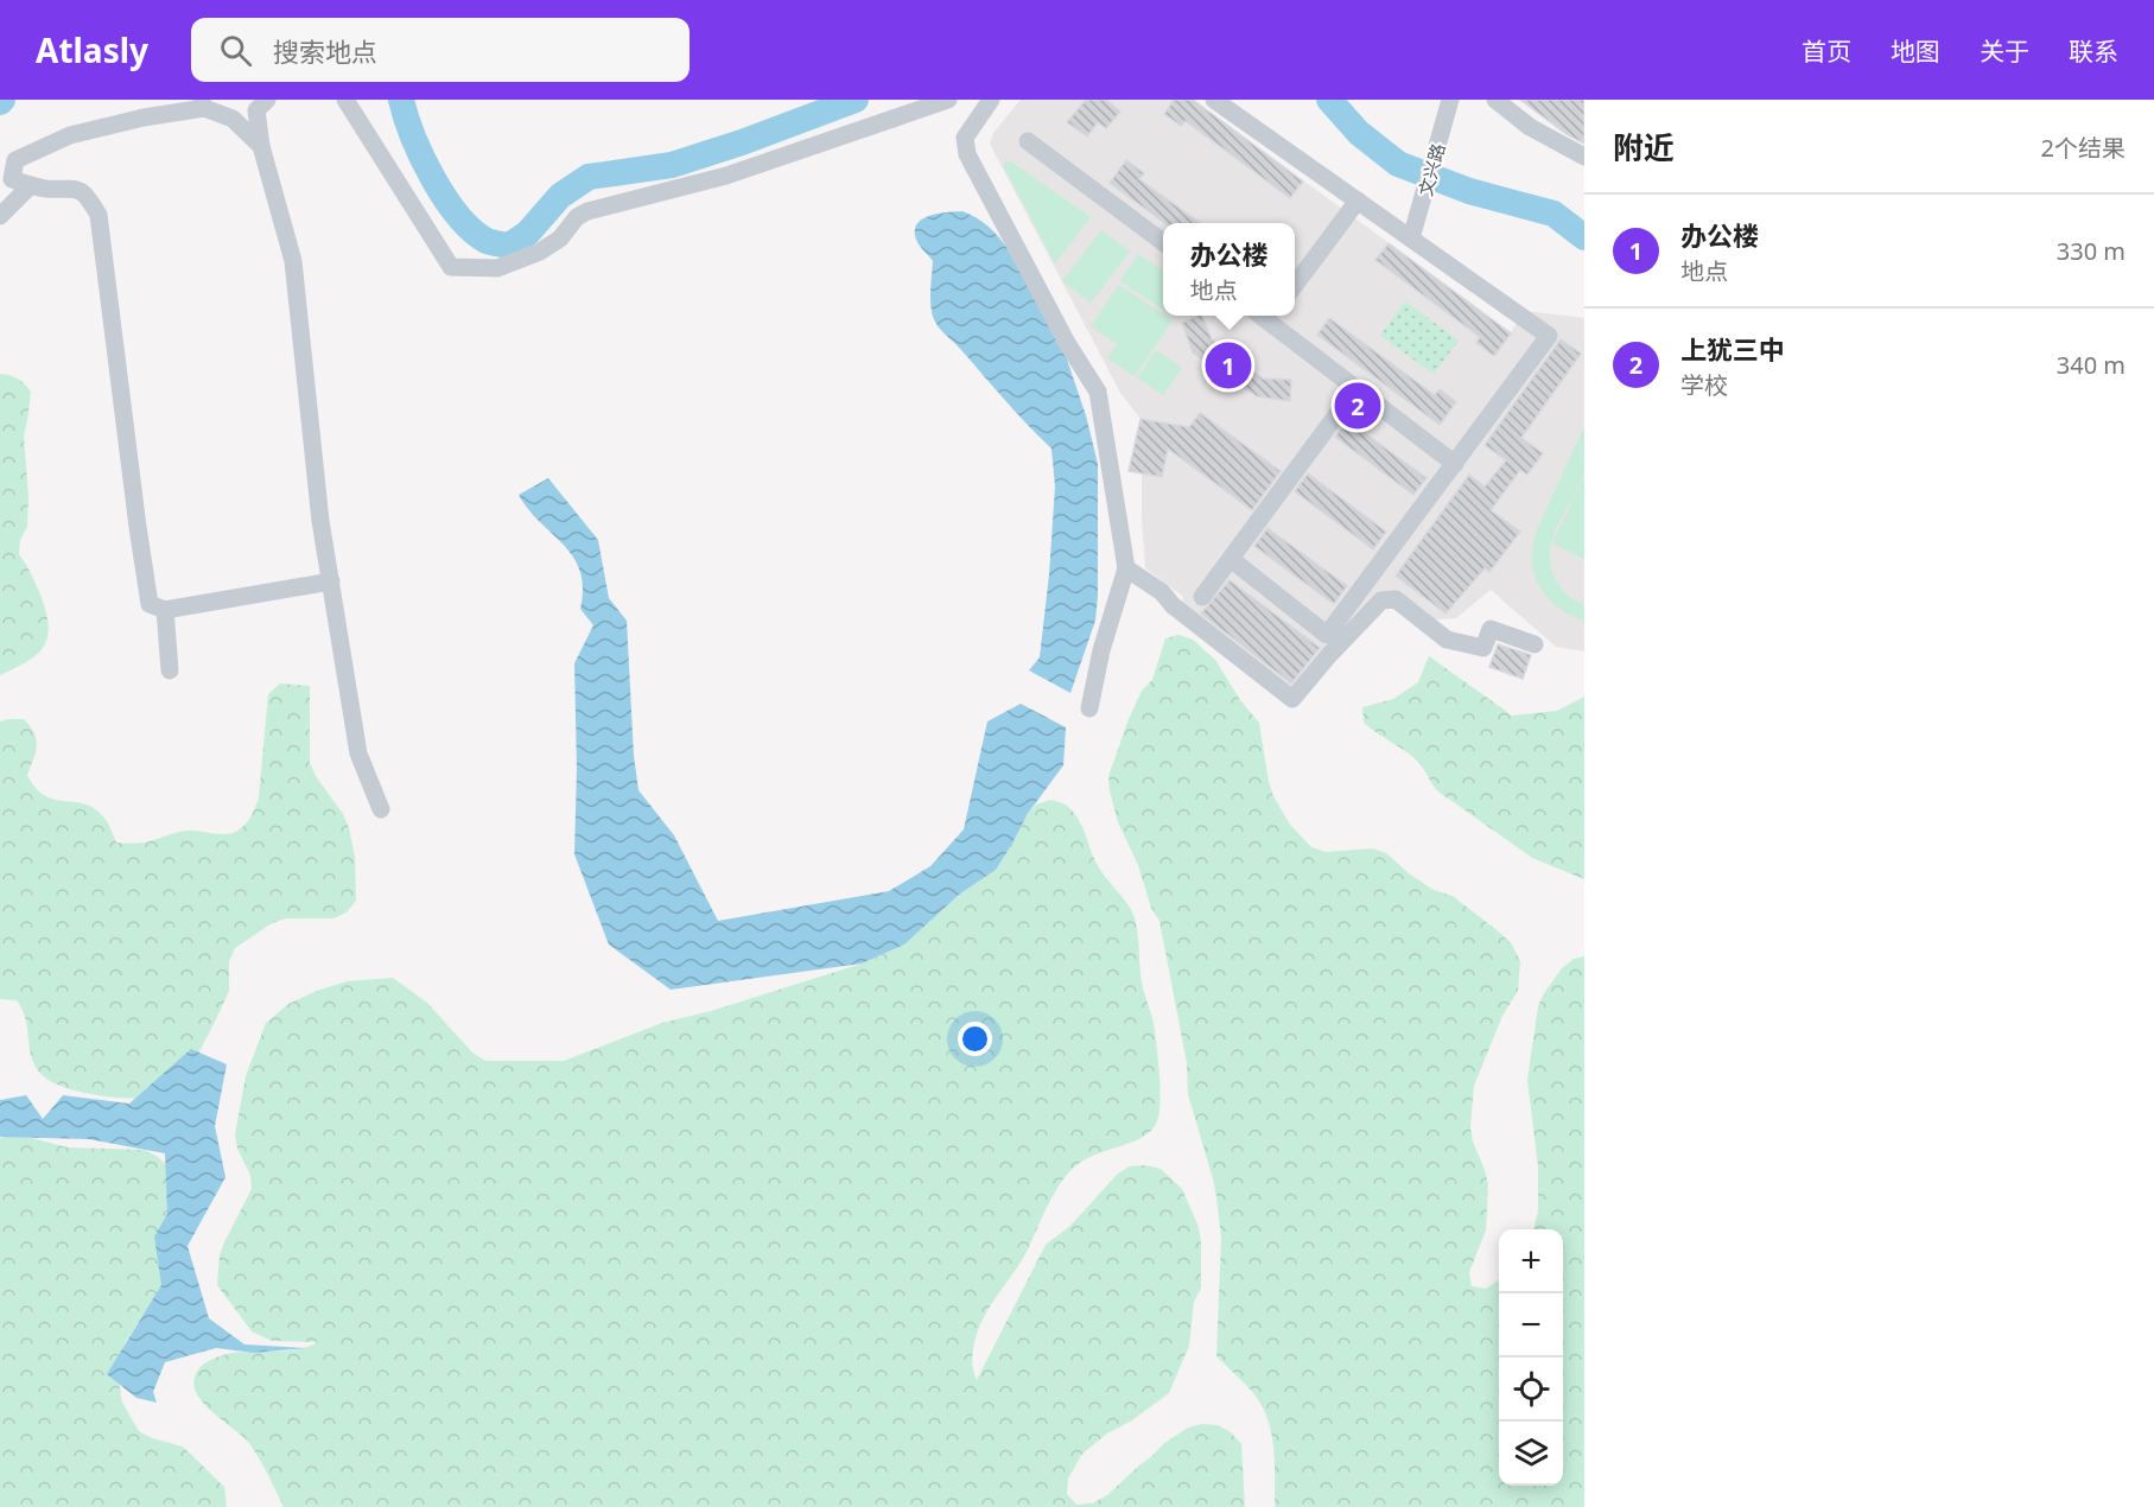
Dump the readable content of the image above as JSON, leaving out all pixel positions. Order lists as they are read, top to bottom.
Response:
{
  "streets": {
    "street": ["文兴路"]
  },
  "page": {
    "header": "Atlasly",
    "search": "搜索地点",
    "nav": [
      "首页",
      "地图",
      "关于",
      "联系"
    ],
    "heading": ["附近", "2个结果"],
    "list": [
      {
        "mark": "1",
        "name": "办公楼",
        "note": "地点",
        "value": "330 m"
      },
      {
        "mark": "2",
        "name": "上犹三中",
        "note": "学校",
        "value": "340 m"
      }
    ],
    "popup": ["办公楼", "地点"],
    "pins": ["1", "2"],
    "map_buttons": ["+", "−"]
  }
}
